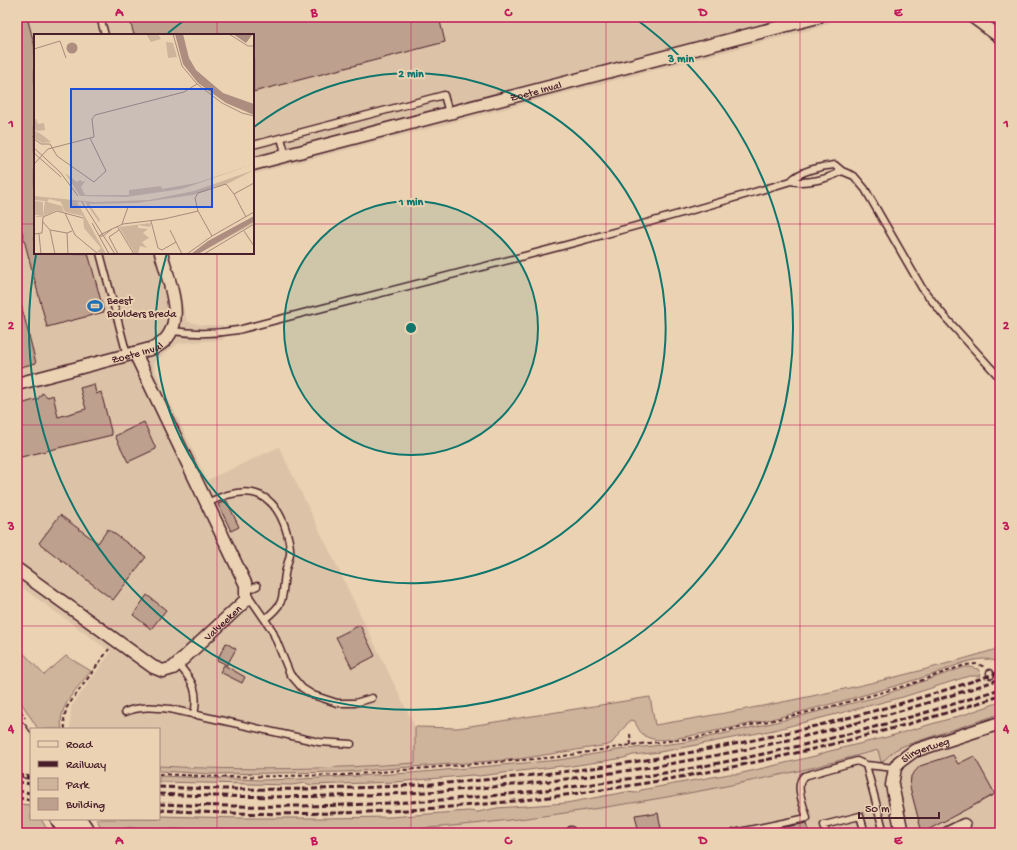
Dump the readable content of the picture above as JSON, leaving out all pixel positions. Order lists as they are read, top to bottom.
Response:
{
  "streets": {
    "street": ["Zoete Inval", "Valveeken", "Slingerweg"]
  },
  "places": {
    "sports": ["Beest Boulders Breda"]
  },
  "legend": [
    "Road",
    "Railway",
    "Park",
    "Building"
  ],
  "scale_bar": "50 m",
  "grid": {
    "columns": [
      "A",
      "B",
      "C",
      "D",
      "E"
    ],
    "rows": [
      "1",
      "2",
      "3",
      "4"
    ]
  },
  "rings": ["3 min", "2 min", "1 min"]
}
